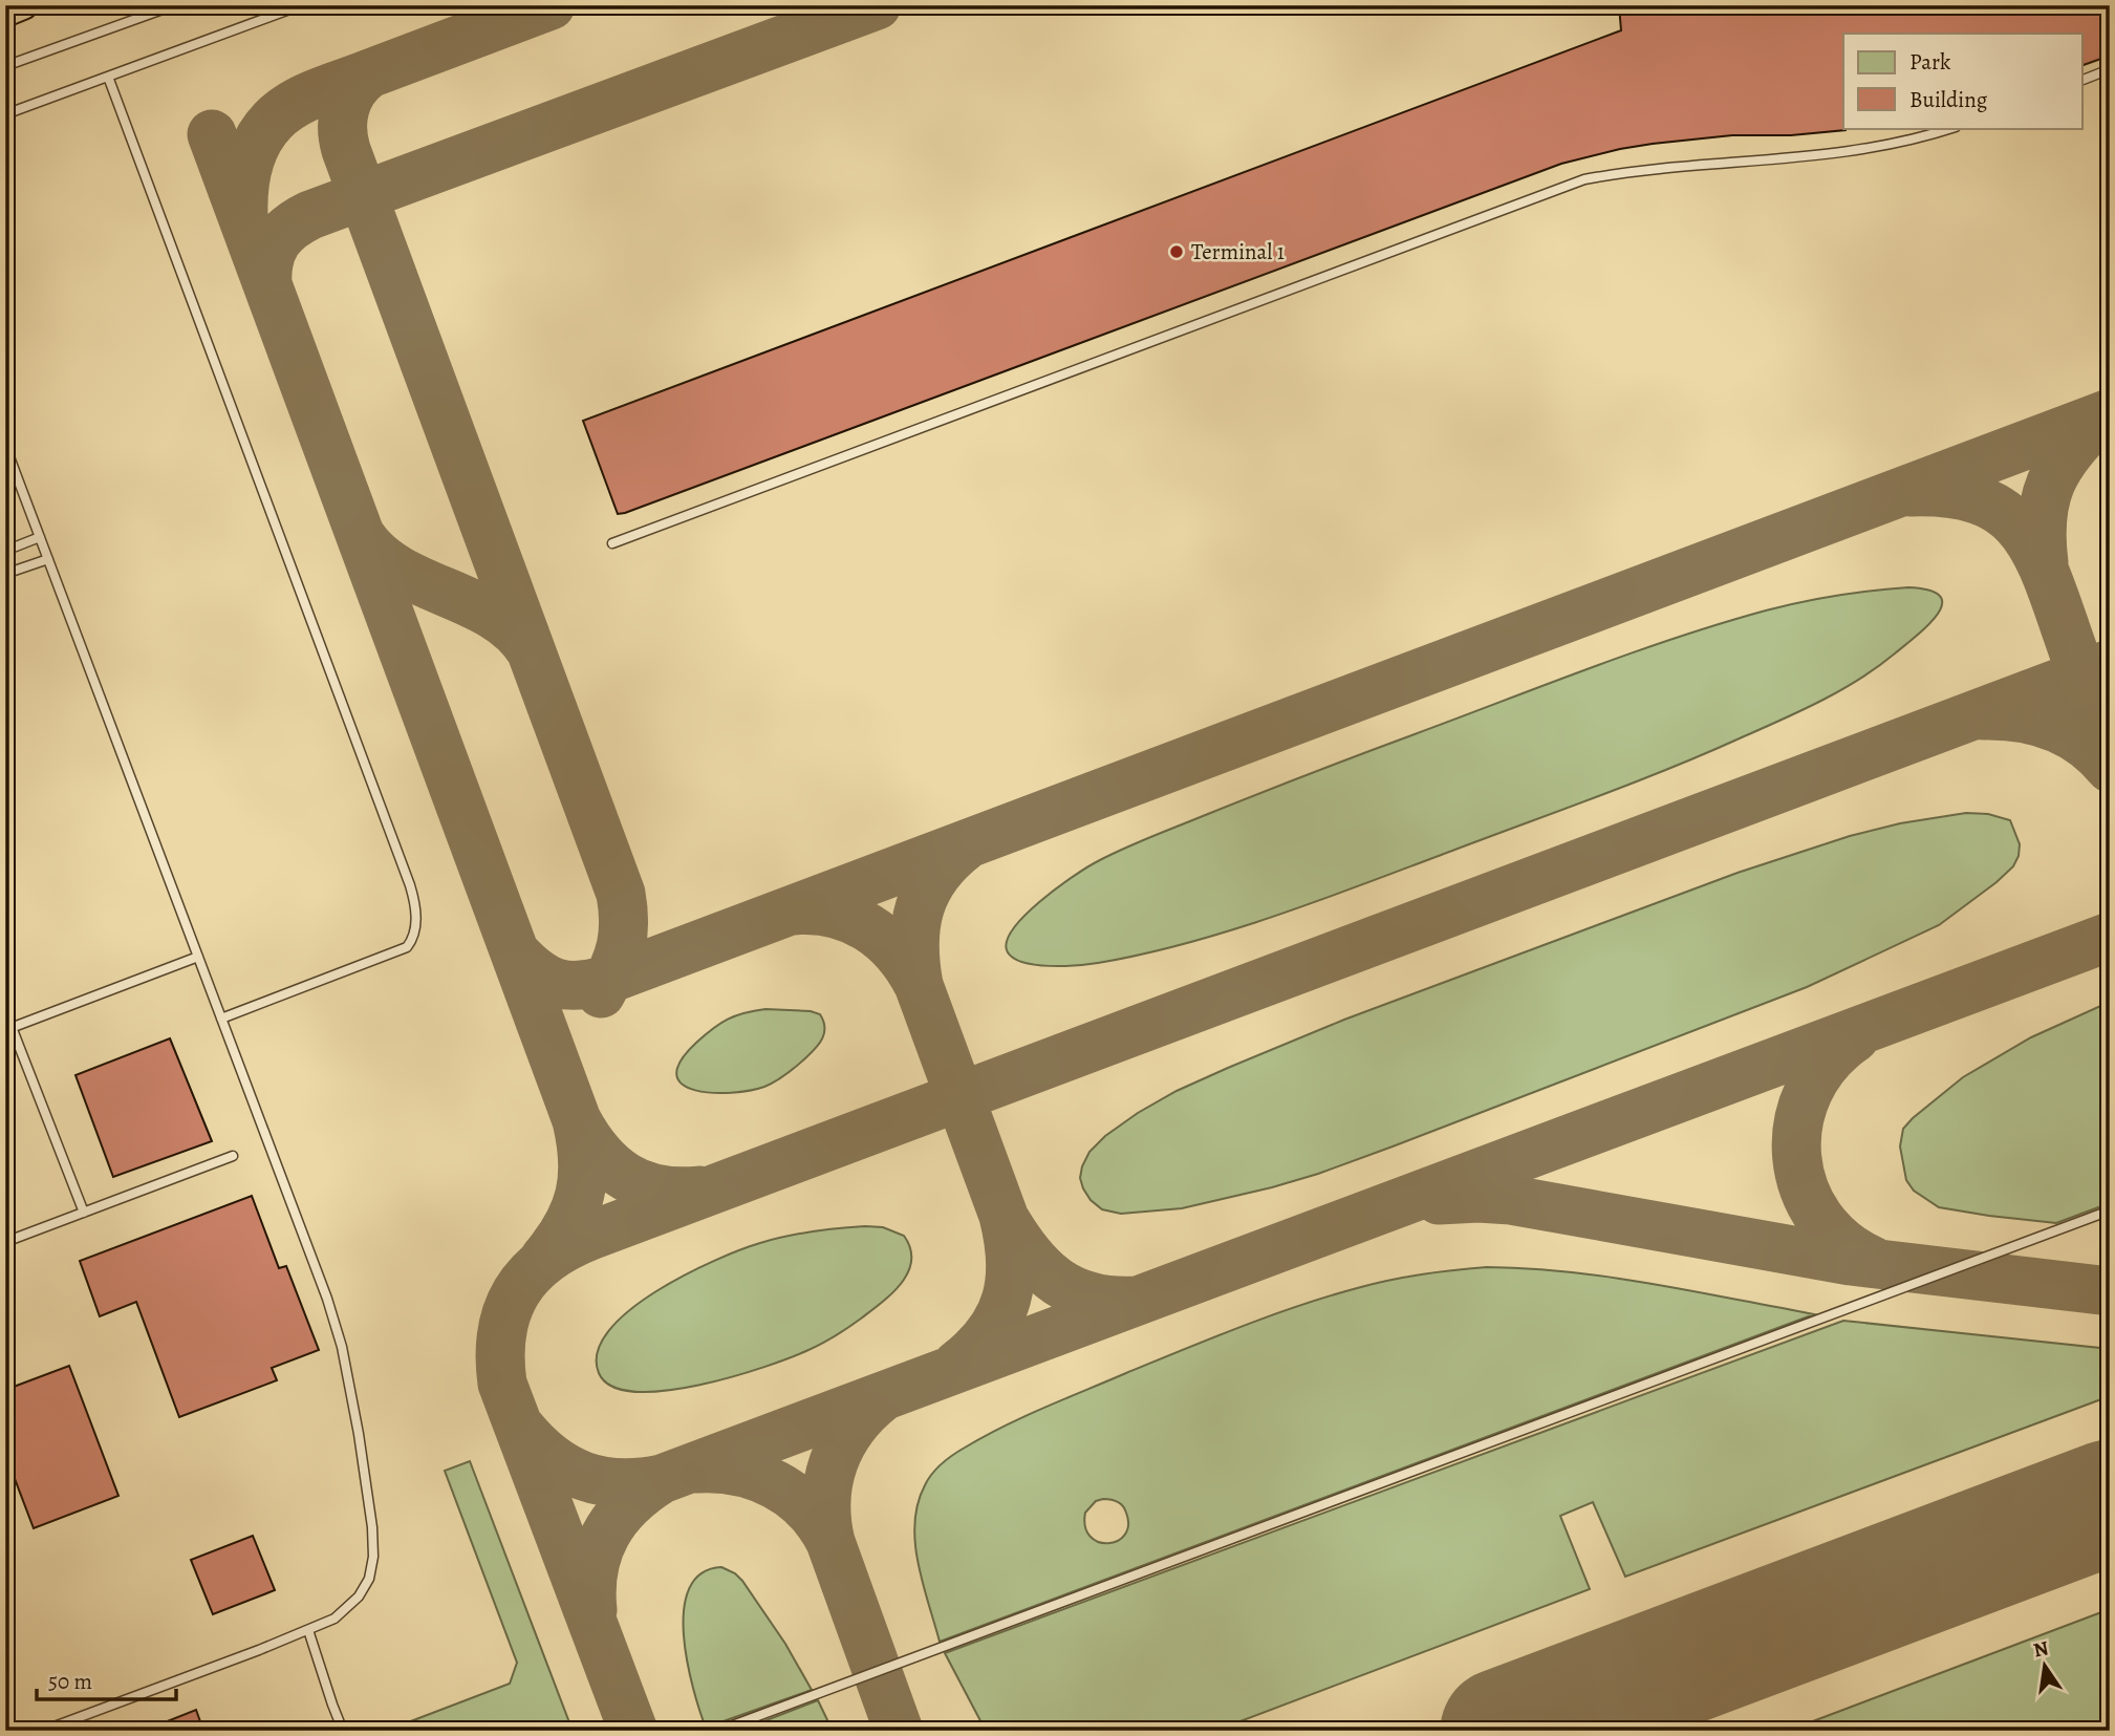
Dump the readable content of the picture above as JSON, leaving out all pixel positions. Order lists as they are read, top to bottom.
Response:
{
  "places": ["Terminal 1"],
  "legend": ["Park", "Building"],
  "scale_bar": "50 m",
  "north": "top"
}
